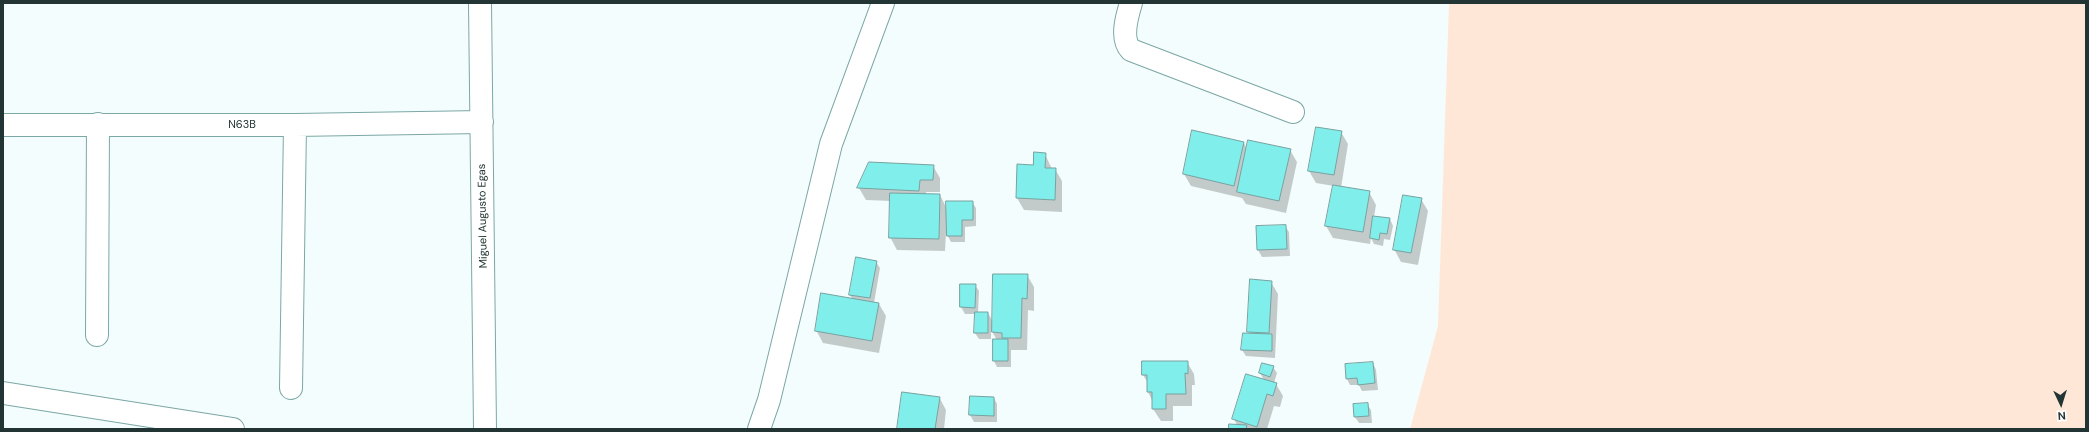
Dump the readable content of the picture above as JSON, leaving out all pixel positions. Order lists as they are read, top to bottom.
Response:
{
  "streets": {
    "street": ["N63B", "Miguel Augusto Egas"]
  },
  "crossings": [
    ["N63B", "Miguel Augusto Egas"]
  ],
  "north": "bottom"
}
